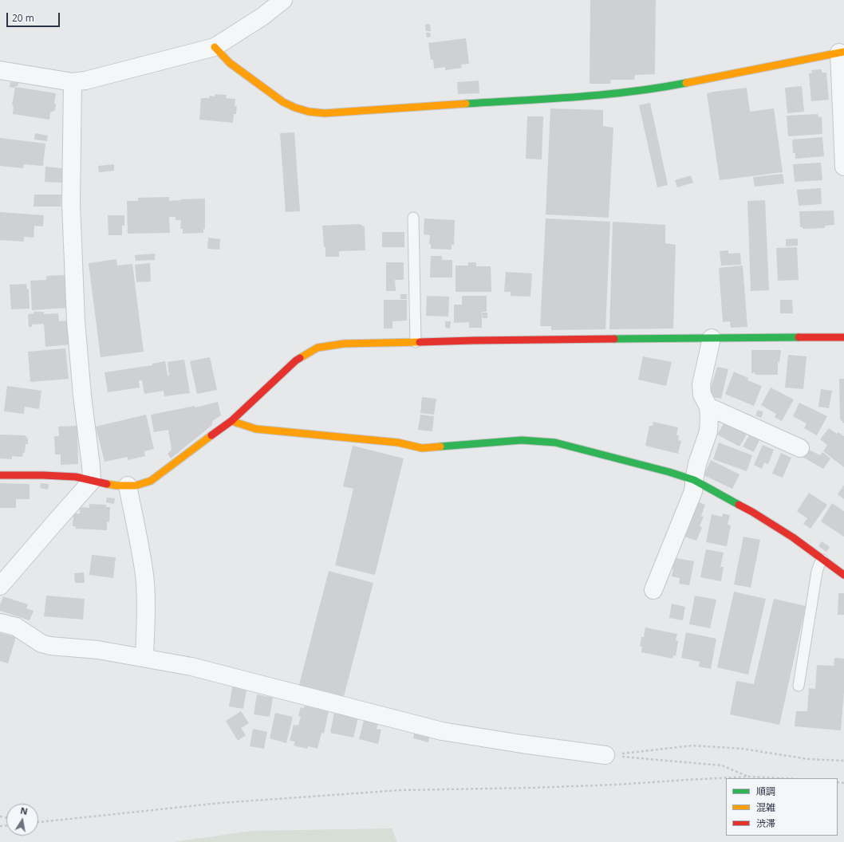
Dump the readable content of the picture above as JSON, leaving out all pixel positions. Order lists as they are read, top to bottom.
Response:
{
  "legend": ["順調", "混雑", "渋滞"],
  "scale_bar": "20 m",
  "north": "top"
}
